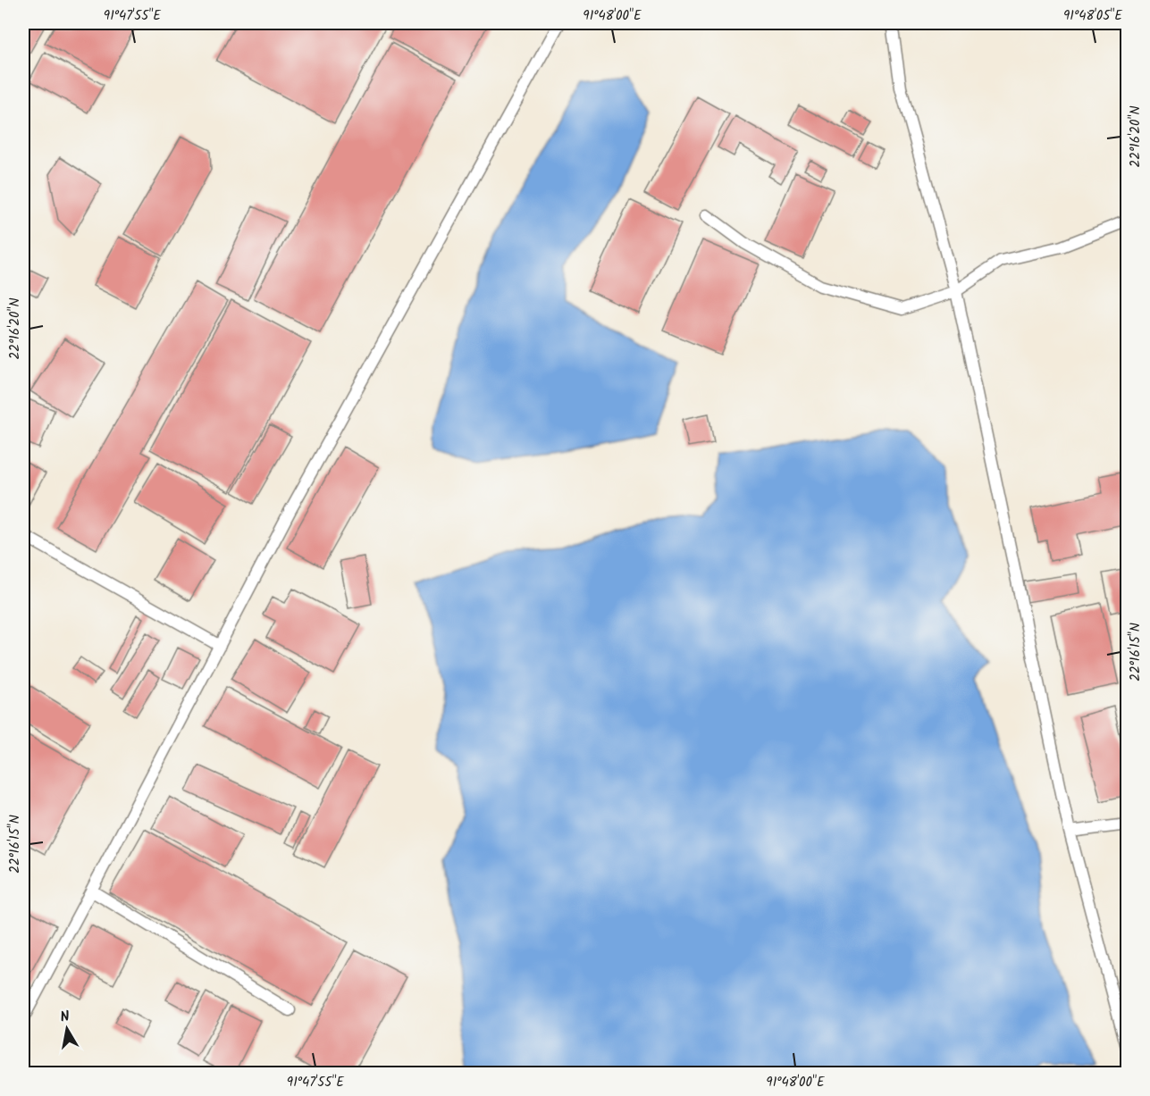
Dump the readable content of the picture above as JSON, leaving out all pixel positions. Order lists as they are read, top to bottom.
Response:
{
  "north": "top",
  "coordinates": [
    "91°47'55\"E",
    "91°48'00\"E",
    "91°48'05\"E",
    "22°16'20\"N",
    "22°16'15\"N"
  ]
}
